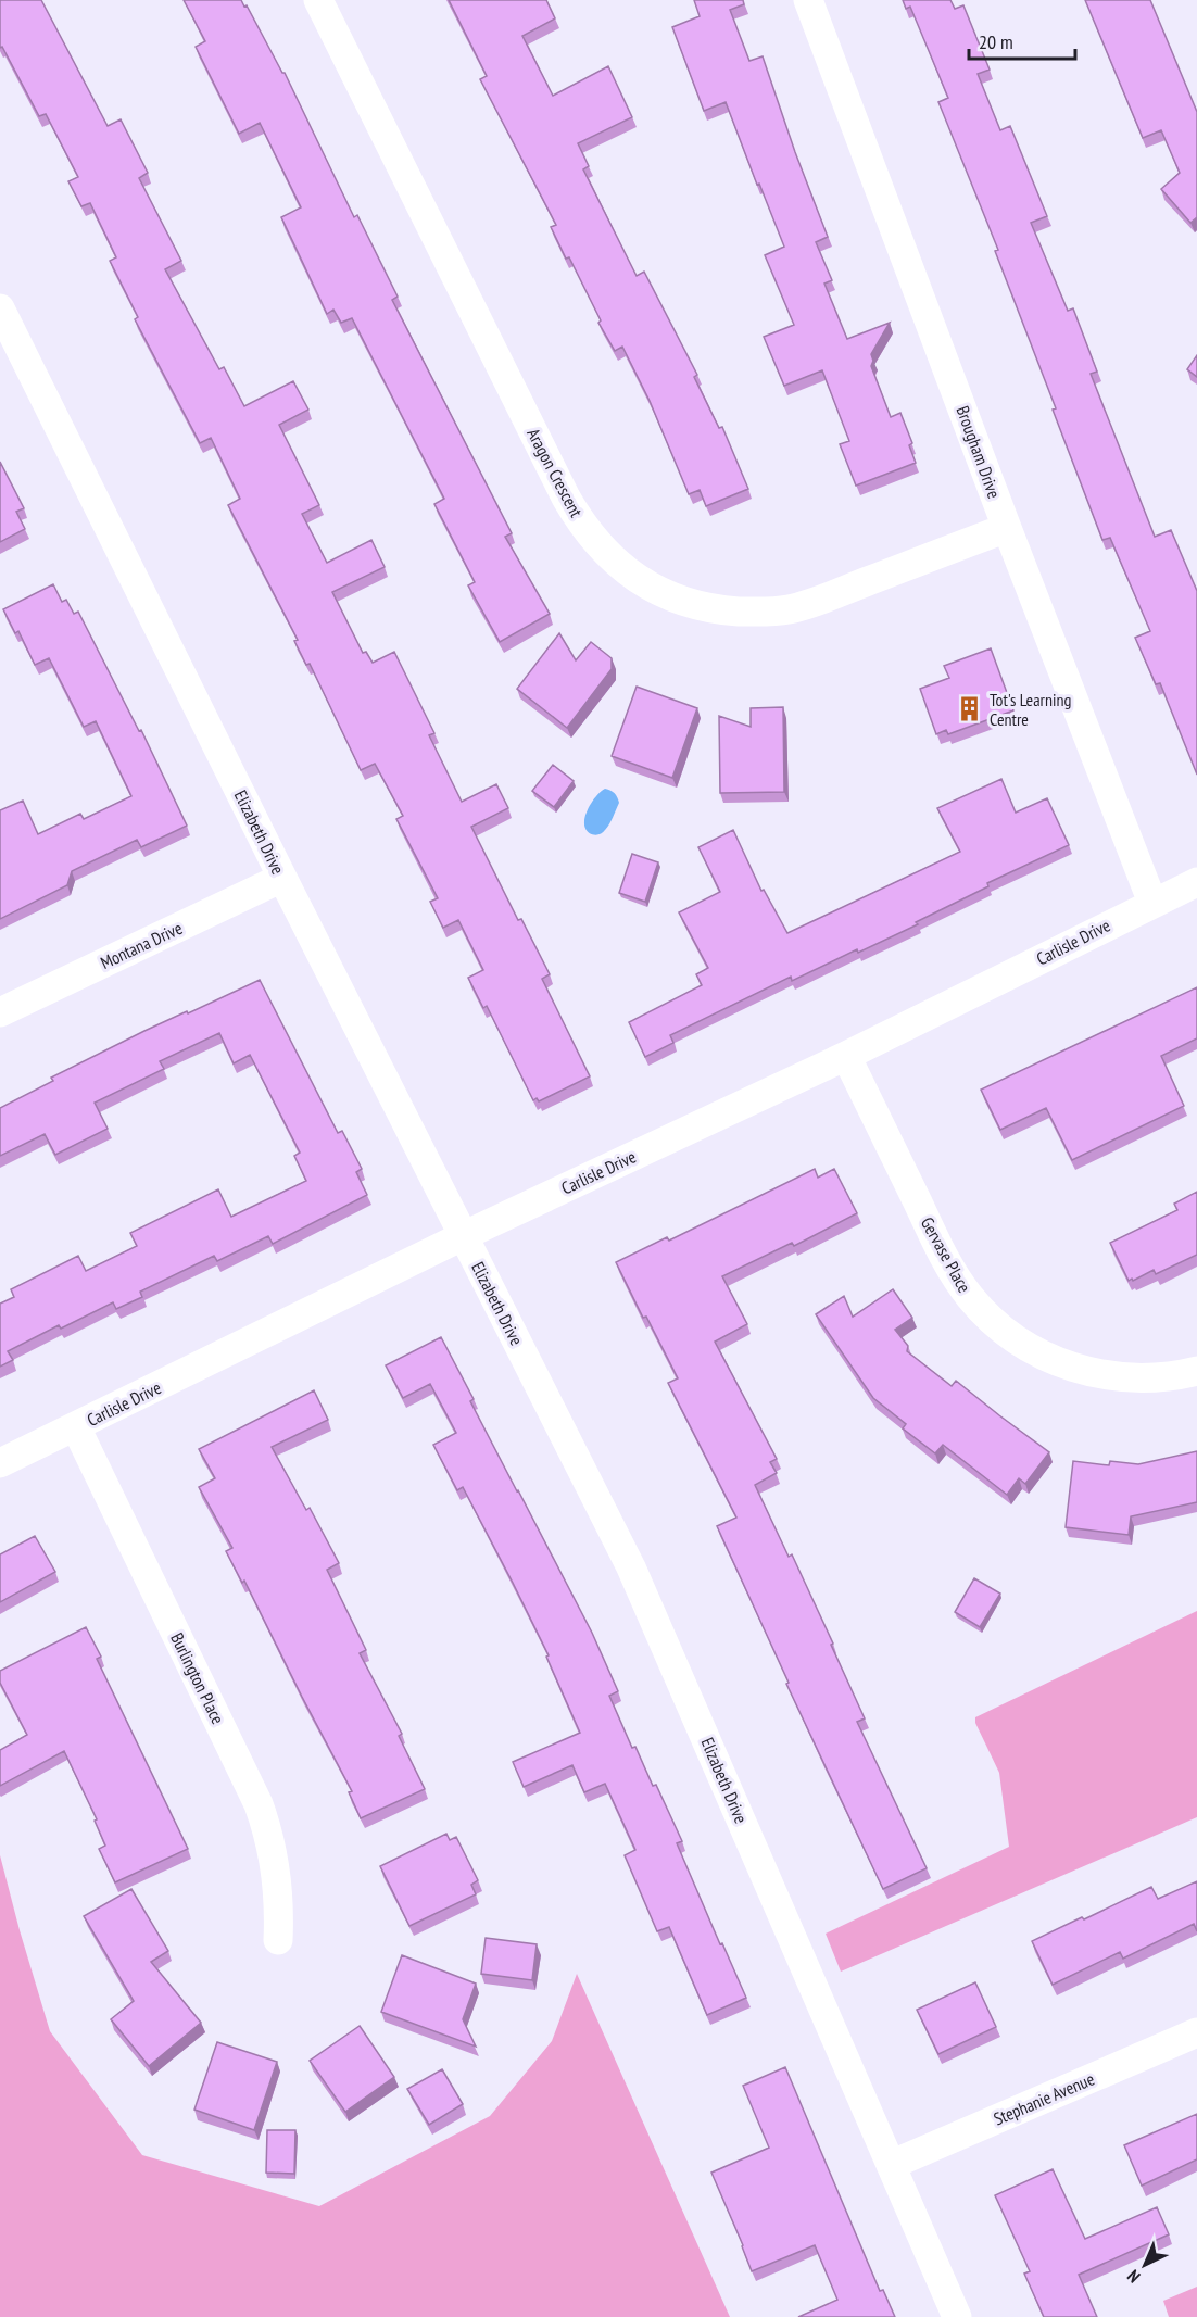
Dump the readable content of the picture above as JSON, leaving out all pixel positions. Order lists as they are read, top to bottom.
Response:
{
  "streets": {
    "street": [
      "Brougham Drive",
      "Aragon Crescent",
      "Elizabeth Drive",
      "Carlisle Drive",
      "Montana Drive",
      "Gervase Place",
      "Burlington Place",
      "Stephanie Avenue"
    ]
  },
  "crossings": [
    ["Brougham Drive", "Aragon Crescent"],
    ["Brougham Drive", "Carlisle Drive"],
    ["Elizabeth Drive", "Carlisle Drive"],
    ["Elizabeth Drive", "Montana Drive"],
    ["Elizabeth Drive", "Stephanie Avenue"],
    ["Carlisle Drive", "Gervase Place"],
    ["Carlisle Drive", "Burlington Place"]
  ],
  "places": {
    "building": ["Tot's Learning Centre"]
  },
  "scale_bar": "20 m",
  "north": "bottom left"
}
